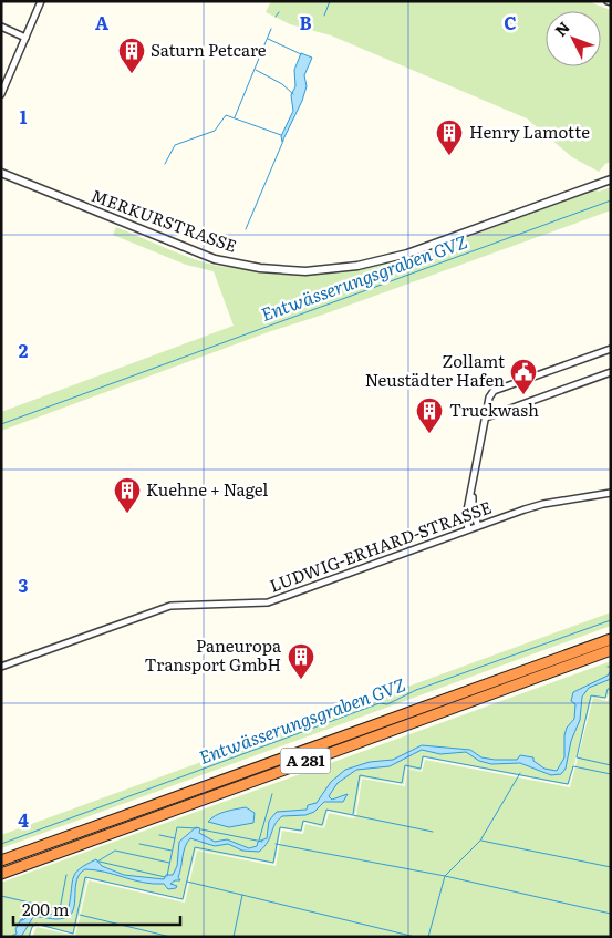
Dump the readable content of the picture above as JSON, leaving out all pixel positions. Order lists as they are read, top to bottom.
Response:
{
  "streets": {
    "highway": ["A 281"],
    "street": ["MERKURSTRASSE", "LUDWIG-ERHARD-STRASSE"]
  },
  "water": ["Entwässerungsgraben GVZ"],
  "places": {
    "building": [
      "Saturn Petcare",
      "Henry Lamotte",
      "Truckwash",
      "Kuehne + Nagel",
      "Paneuropa Transport GmbH"
    ],
    "public building": ["Zollamt Neustädter Hafen"]
  },
  "scale_bar": "200 m",
  "north": "top left",
  "grid": {
    "columns": ["A", "B", "C"],
    "rows": [
      "1",
      "2",
      "3",
      "4"
    ]
  }
}
